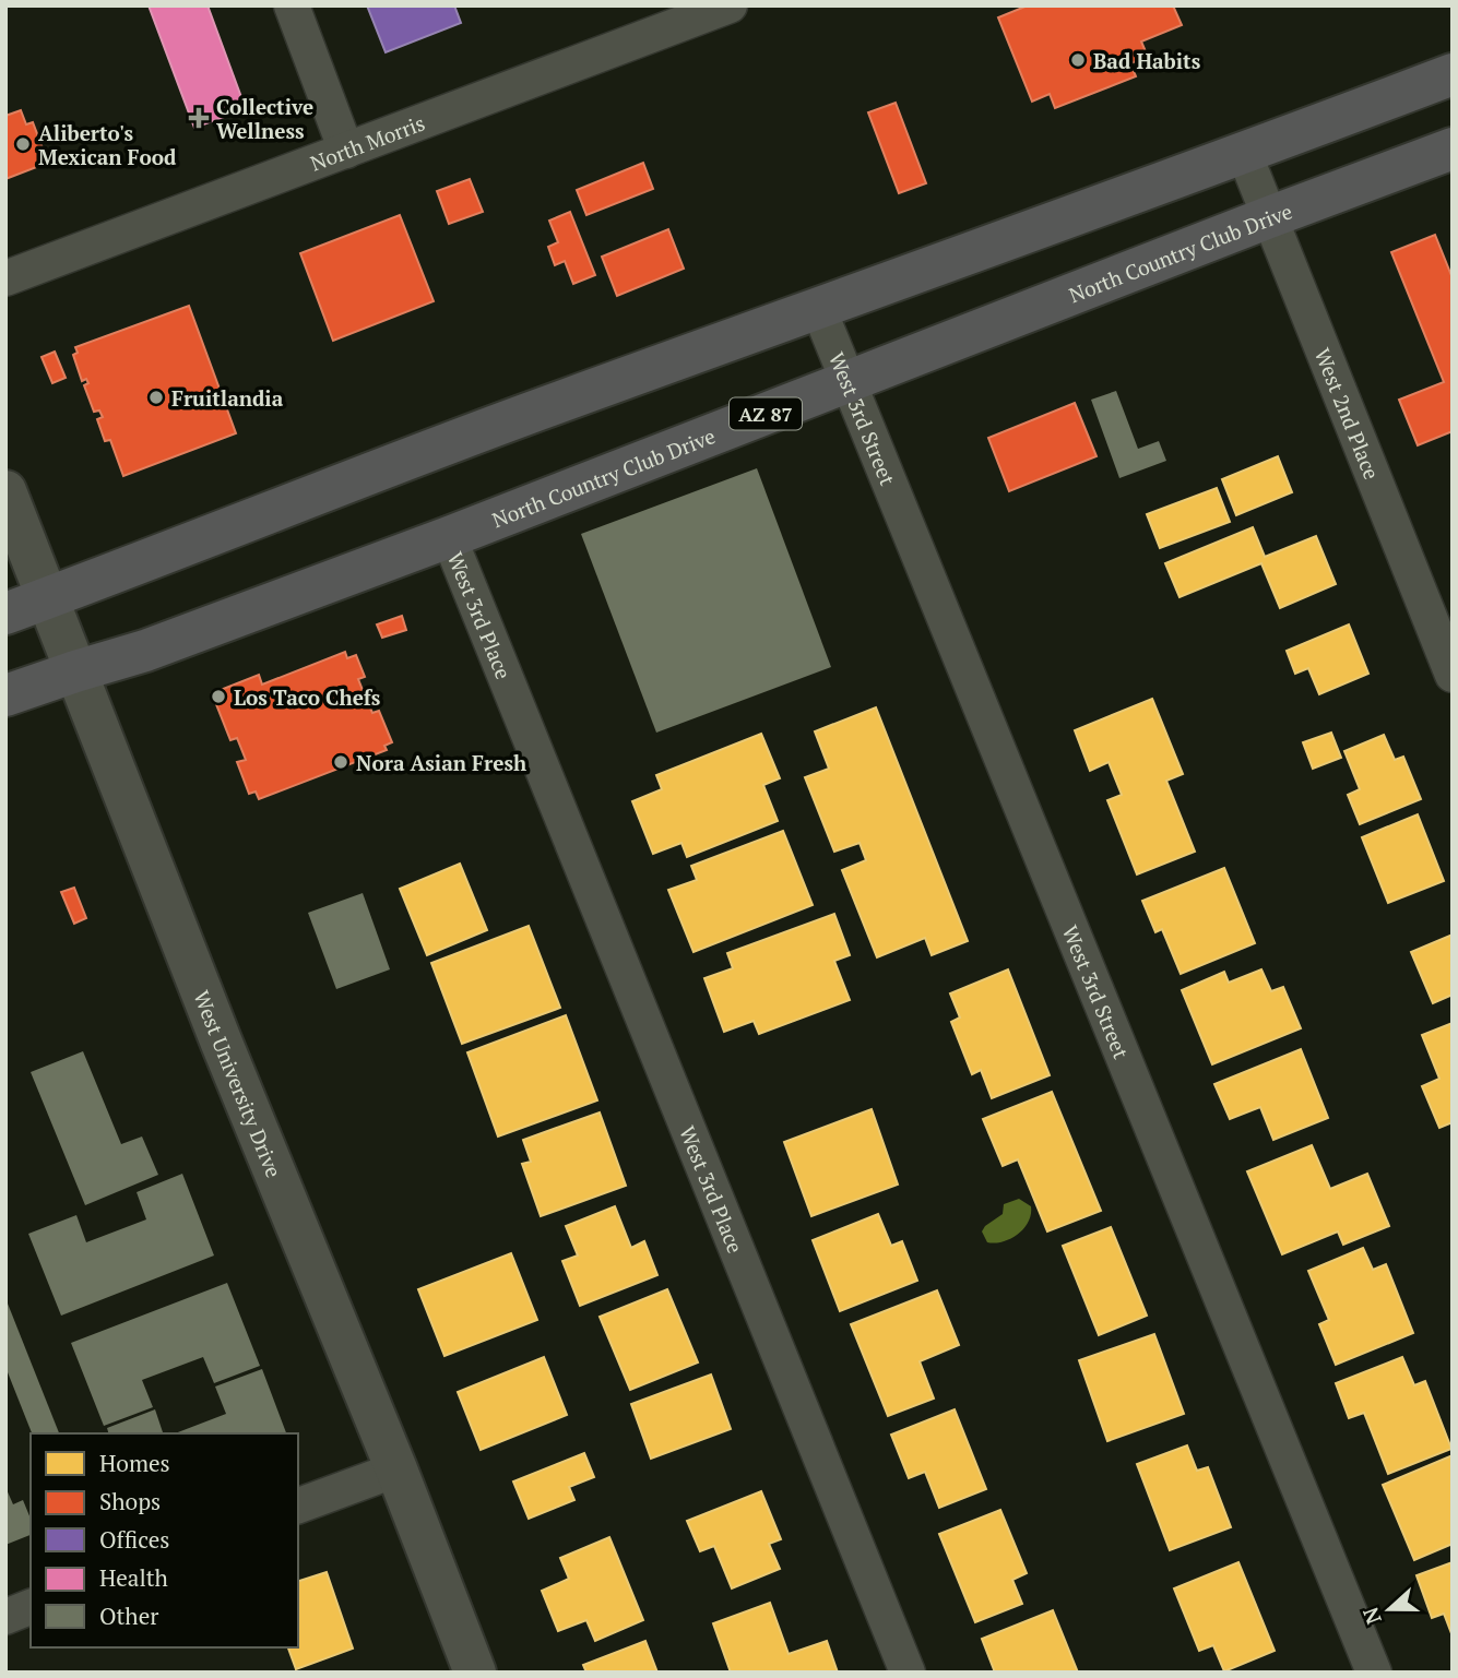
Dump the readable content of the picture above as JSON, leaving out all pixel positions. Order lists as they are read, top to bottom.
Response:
{
  "streets": {
    "main road": ["North Country Club Drive", "AZ 87", "West University Drive"],
    "street": [
      "North Morris",
      "West 2nd Place",
      "West 3rd Street",
      "West 3rd Place"
    ]
  },
  "crossings": [
    ["North Country Club Drive", "West 2nd Place"],
    ["North Country Club Drive", "West 3rd Street"],
    ["North Country Club Drive", "West 3rd Place"],
    ["North Country Club Drive", "West University Drive"]
  ],
  "places": {
    "other": [
      "Bad Habits",
      "Aliberto's Mexican Food",
      "Fruitlandia",
      "Los Taco Chefs",
      "Nora Asian Fresh"
    ],
    "health": ["Collective Wellness"]
  },
  "legend": [
    "Homes",
    "Shops",
    "Offices",
    "Health",
    "Other"
  ],
  "north": "left"
}
